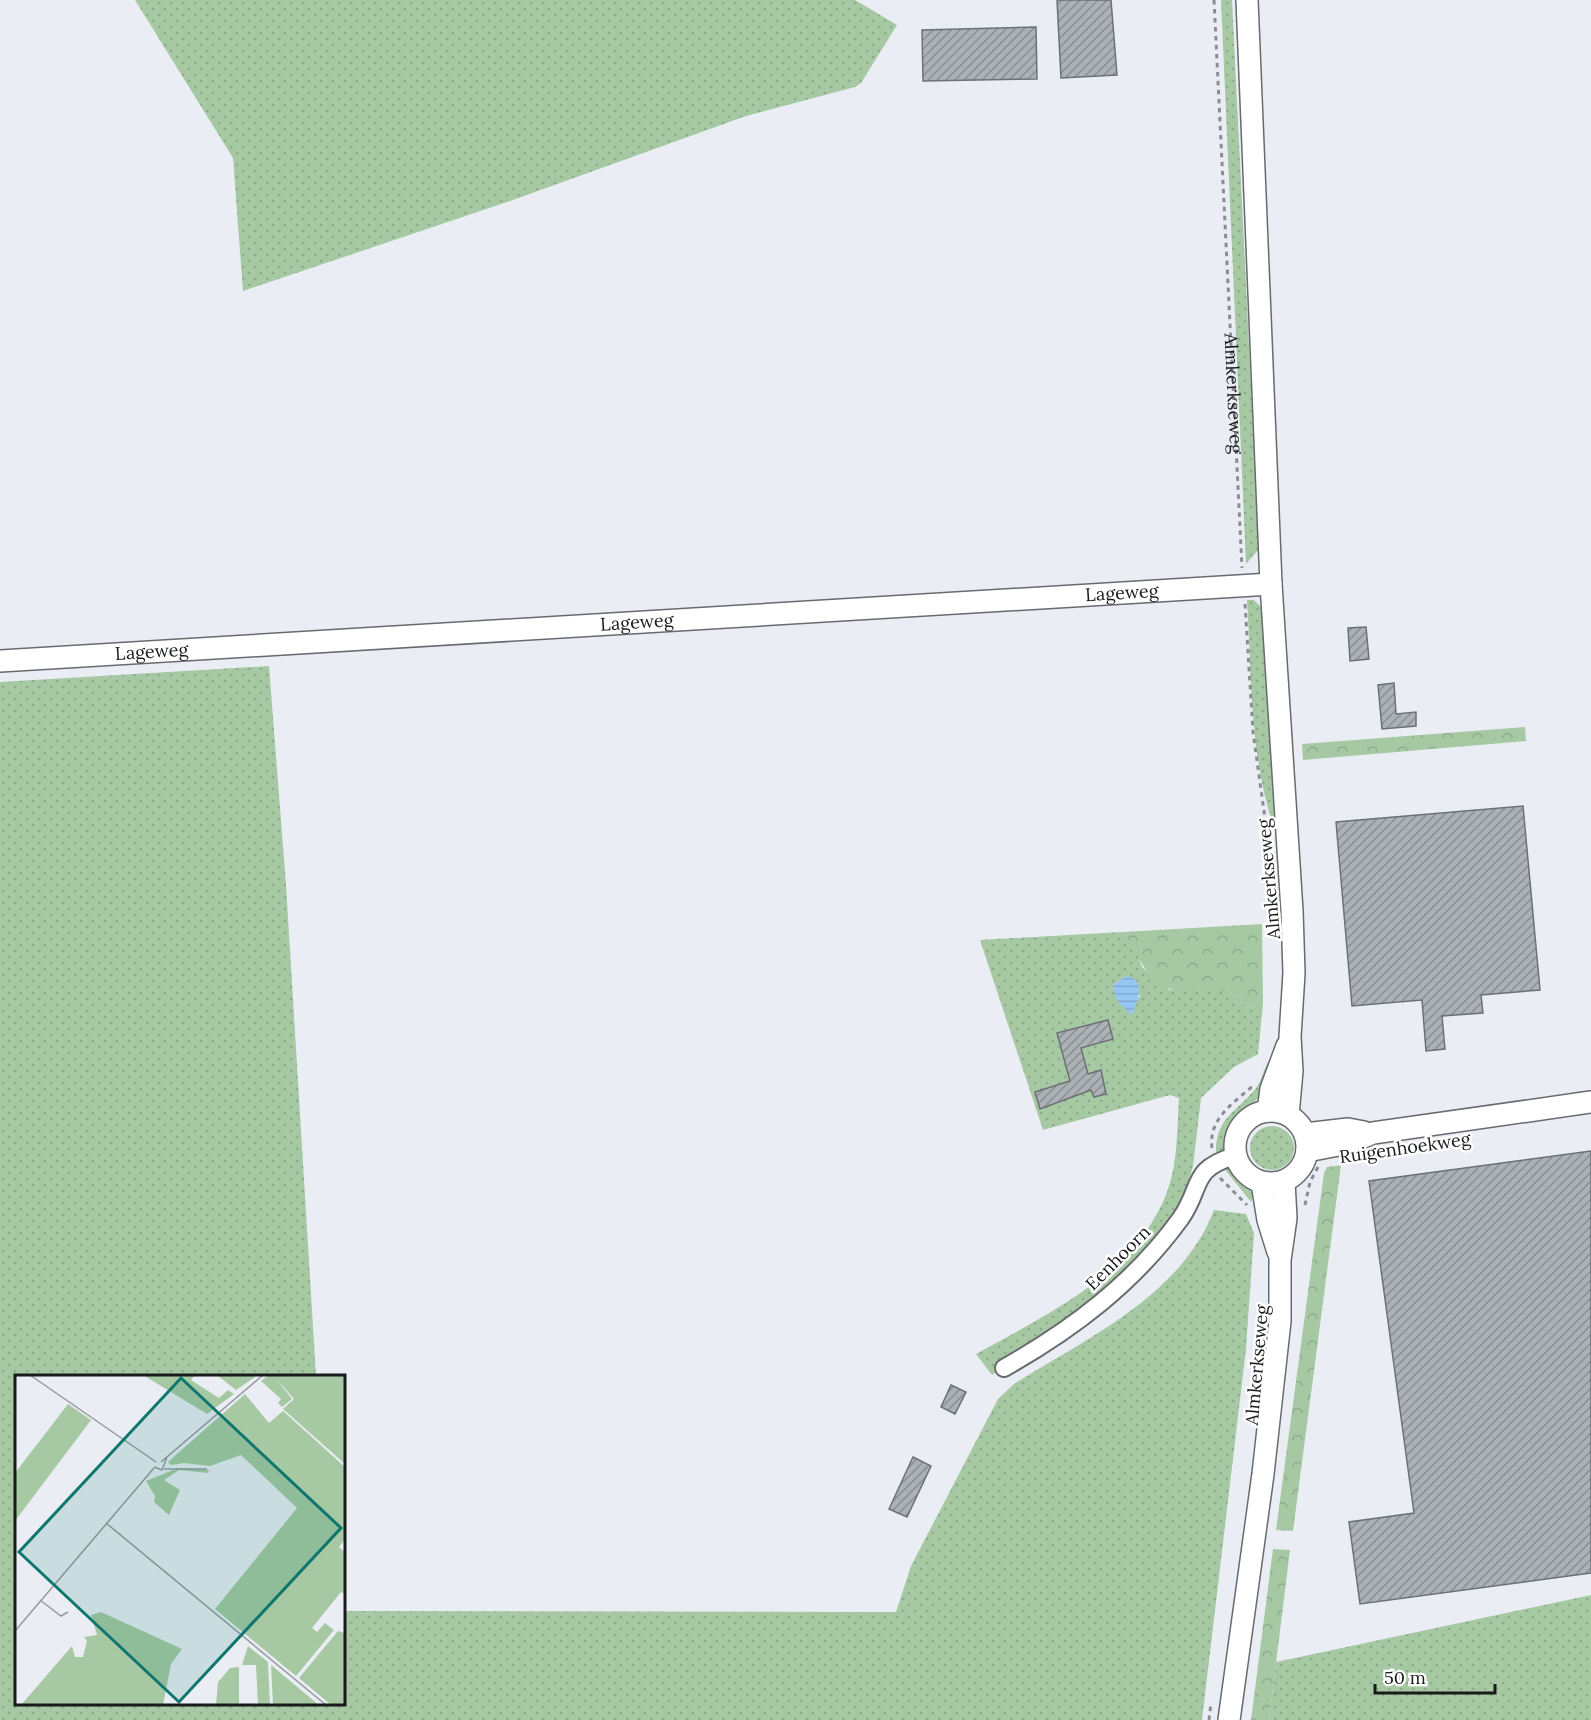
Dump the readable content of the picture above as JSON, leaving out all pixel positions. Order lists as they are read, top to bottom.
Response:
{
  "streets": {
    "street": [
      "Almkerkseweg",
      "Lageweg",
      "Ruigenhoekweg",
      "Eenhoorn"
    ]
  },
  "crossings": [
    ["Almkerkseweg", "Lageweg"],
    ["Almkerkseweg", "Ruigenhoekweg"]
  ],
  "scale_bar": "50 m"
}
